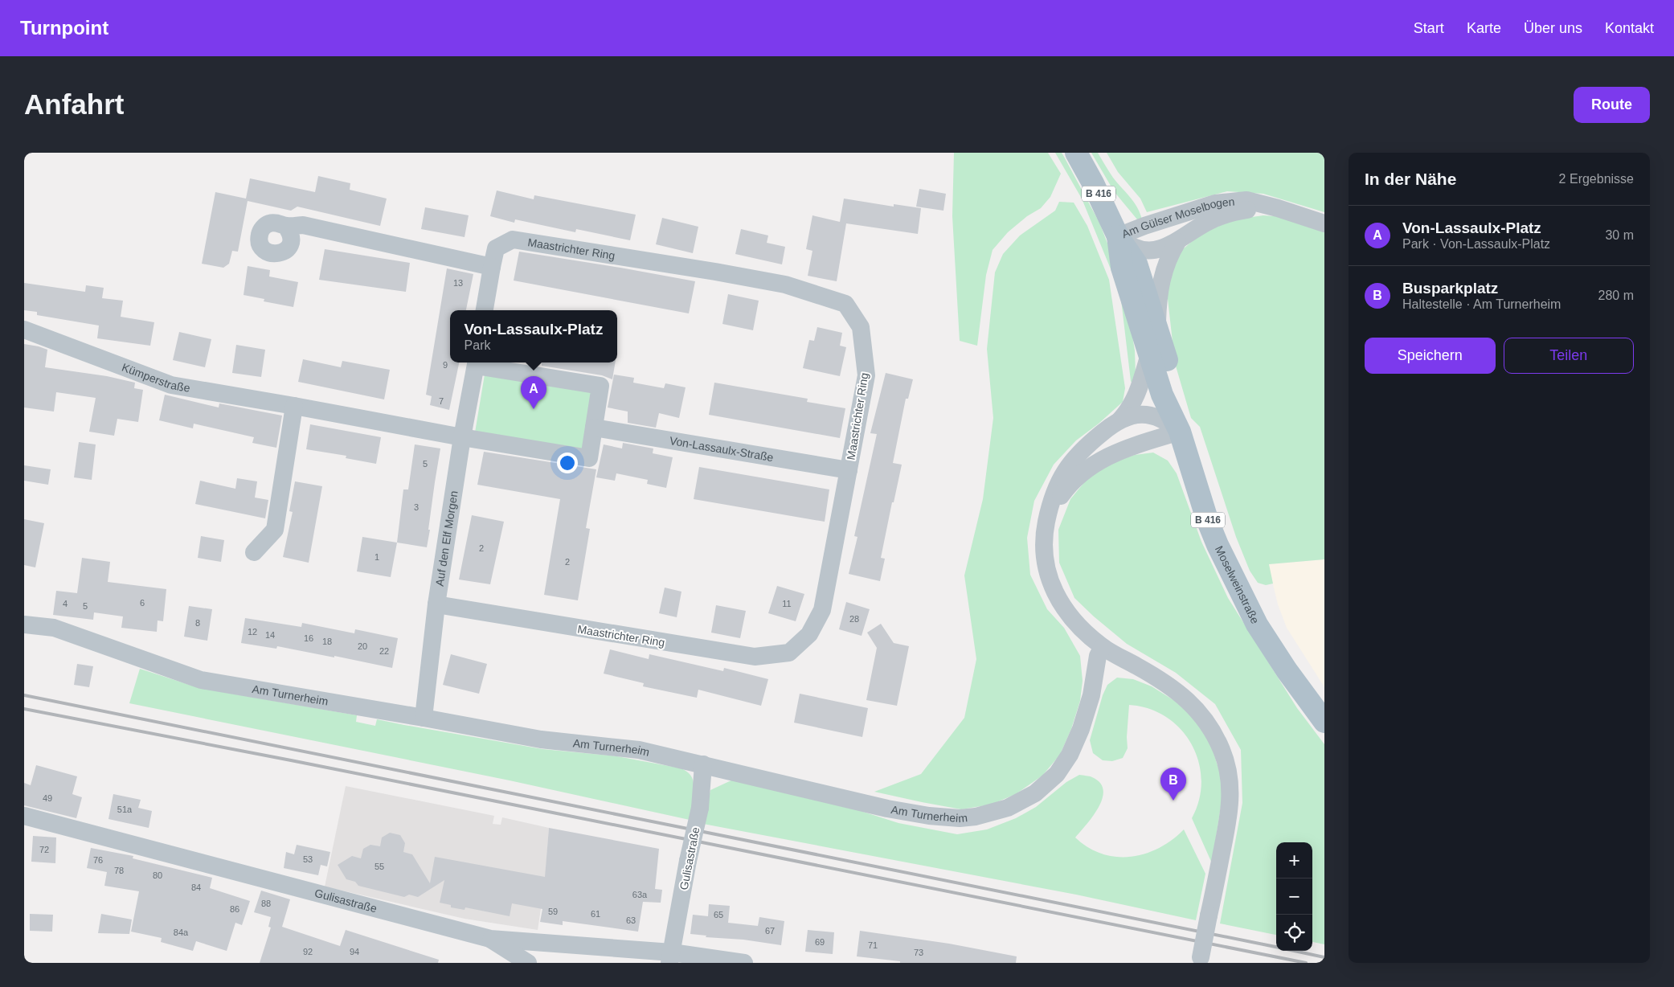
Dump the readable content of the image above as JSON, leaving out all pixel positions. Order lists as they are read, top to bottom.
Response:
{
  "streets": {
    "main road": ["B 416", "Moselweinstraße"],
    "street": [
      "Am Gülser Moselbogen",
      "Maastrichter Ring",
      "Kümperstraße",
      "Von-Lassaulx-Straße",
      "Auf den Elf Morgen",
      "Am Turnerheim",
      "Gulisastraße"
    ]
  },
  "crossings": [
    ["Am Gülser Moselbogen", "Moselweinstraße"],
    ["Maastrichter Ring", "Von-Lassaulx-Straße"],
    ["Maastrichter Ring", "Auf den Elf Morgen"],
    ["Kümperstraße", "Von-Lassaulx-Straße"],
    ["Kümperstraße", "Auf den Elf Morgen"],
    ["Auf den Elf Morgen", "Am Turnerheim"],
    ["Am Turnerheim", "Gulisastraße"]
  ],
  "house_numbers": [
    "13",
    "9",
    "7",
    "5",
    "3",
    "2",
    "1",
    "2",
    "6",
    "4",
    "11",
    "5",
    "28",
    "8",
    "12",
    "14",
    "16",
    "18",
    "20",
    "22",
    "49",
    "51a",
    "72",
    "53",
    "76",
    "55",
    "78",
    "80",
    "84",
    "63a",
    "88",
    "86",
    "59",
    "61",
    "65",
    "63",
    "67",
    "84a",
    "69",
    "71",
    "92",
    "94",
    "73"
  ],
  "page": {
    "header": "Turnpoint",
    "nav": [
      "Start",
      "Karte",
      "Über uns",
      "Kontakt"
    ],
    "buttons": [
      "Route",
      ["Speichern", "Teilen"]
    ],
    "title": "Anfahrt",
    "heading": ["In der Nähe", "2 Ergebnisse"],
    "list": [
      {
        "mark": "A",
        "name": "Von-Lassaulx-Platz",
        "note": "Park · Von-Lassaulx-Platz",
        "value": "30 m"
      },
      {
        "mark": "B",
        "name": "Busparkplatz",
        "note": "Haltestelle · Am Turnerheim",
        "value": "280 m"
      }
    ],
    "popup": ["Von-Lassaulx-Platz", "Park"],
    "pins": ["A", "B"],
    "map_buttons": ["+", "−"]
  }
}
